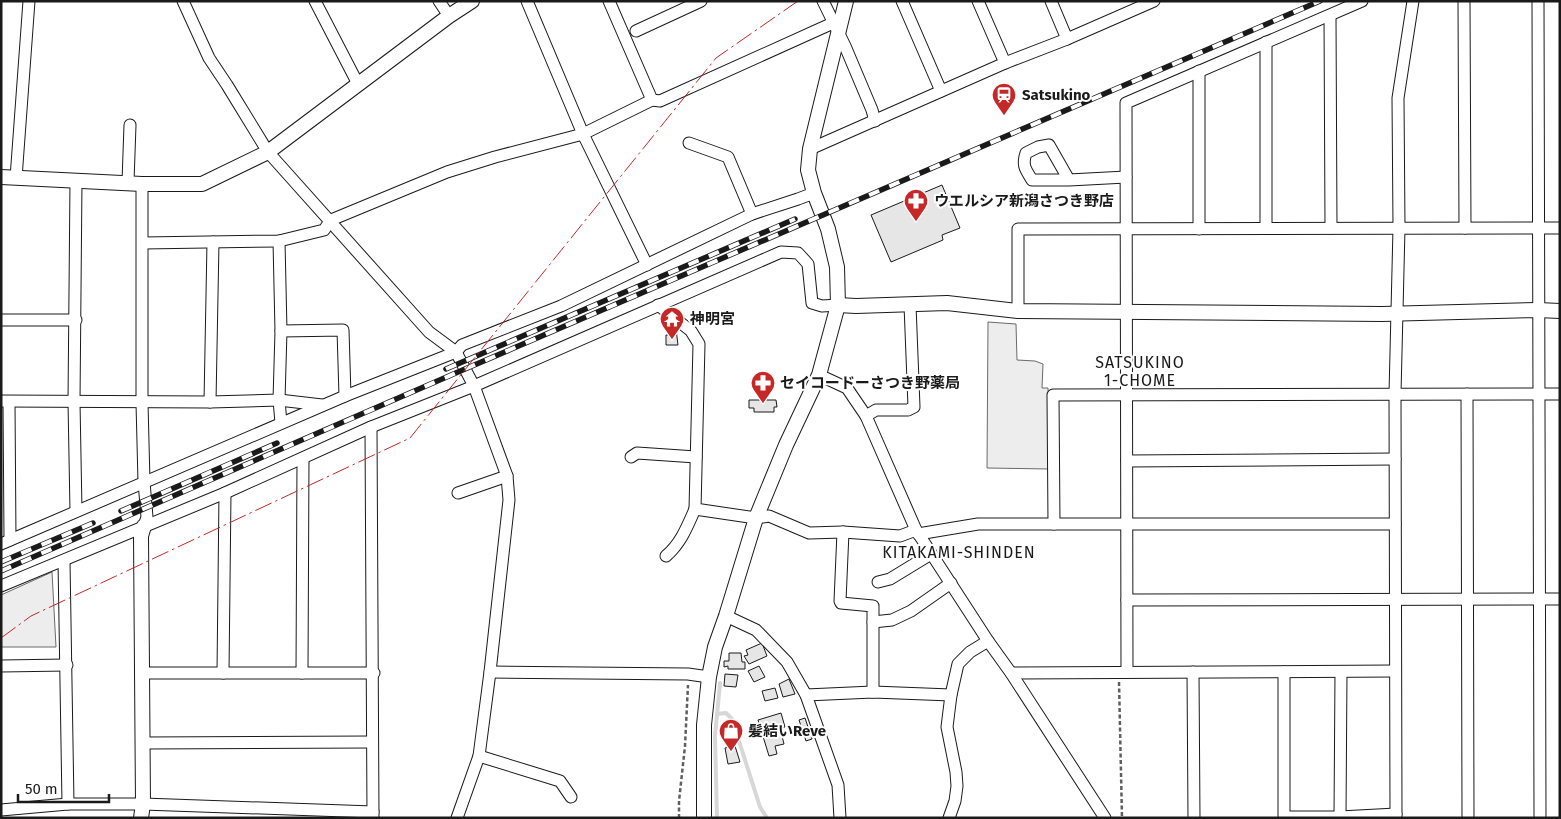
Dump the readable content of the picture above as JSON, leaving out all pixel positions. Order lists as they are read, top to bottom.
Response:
{
  "districts": ["SATSUKINO 1-CHOME", "KITAKAMI-SHINDEN"],
  "places": {
    "station": ["Satsukino"],
    "pharmacy": ["ウエルシア新潟さつき野店", "セイコードーさつき野薬局"],
    "temple": ["神明宮"],
    "shop": ["髪結いReve"]
  },
  "scale_bar": "50 m"
}
